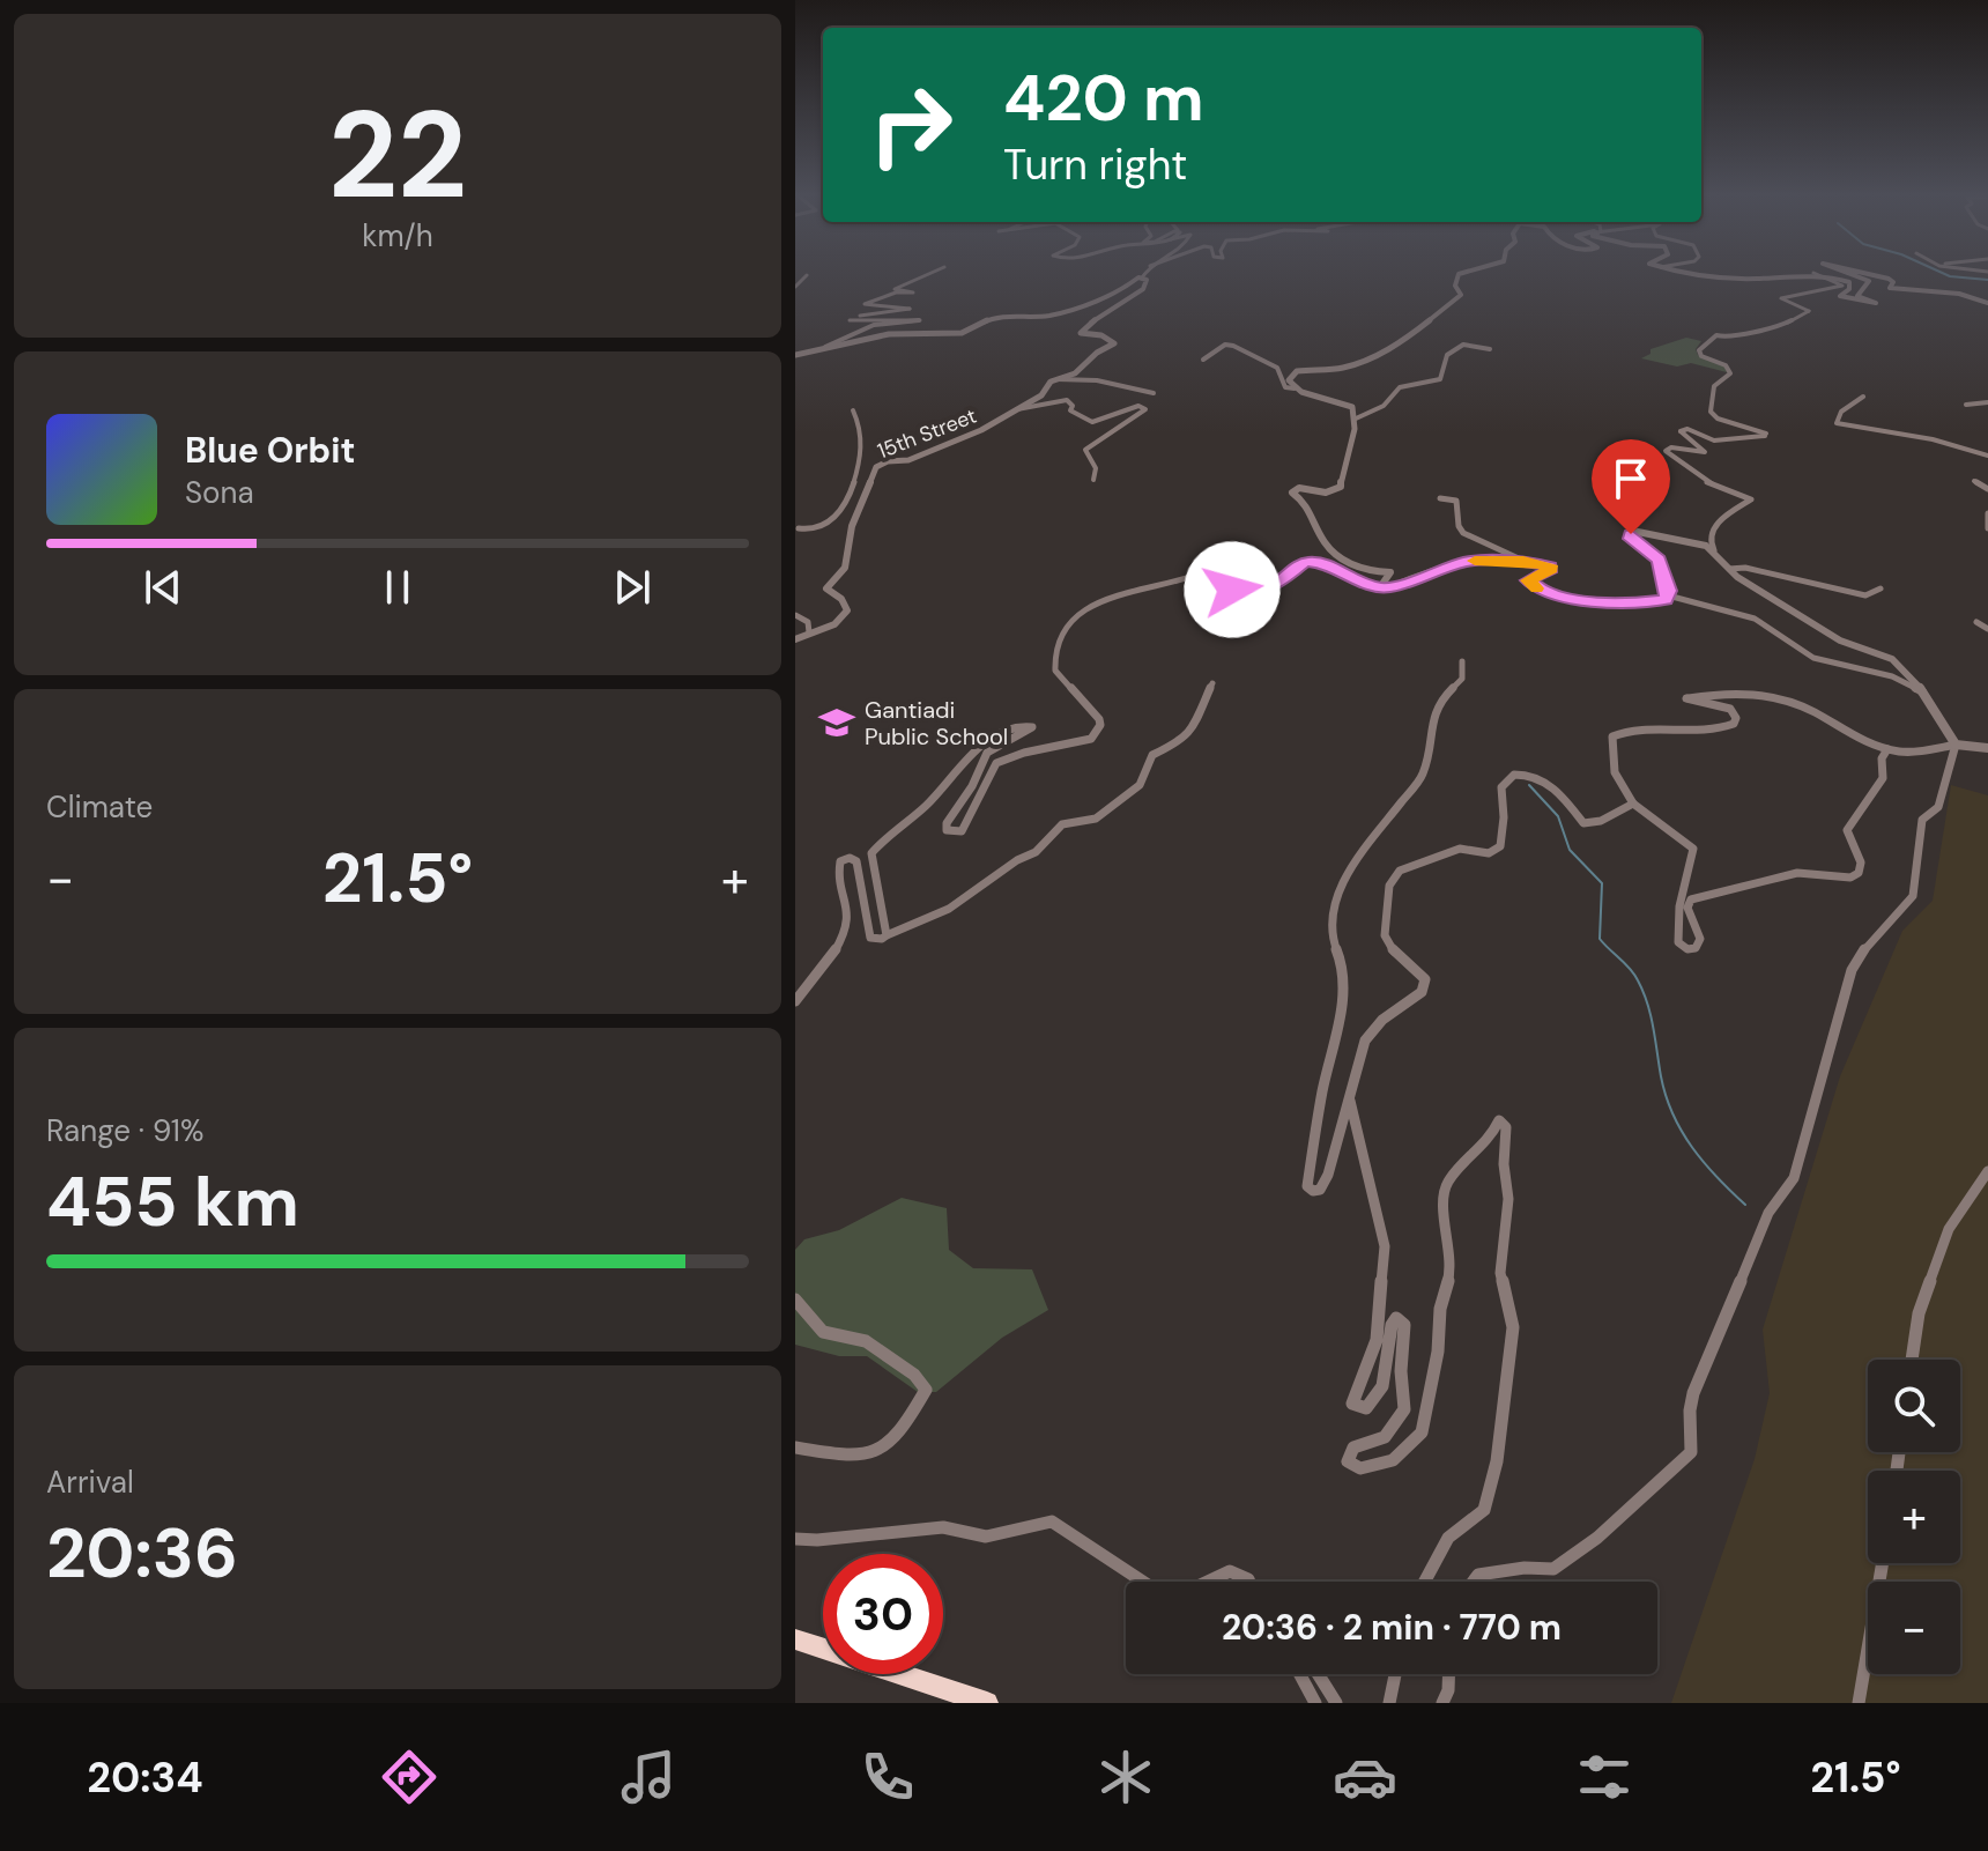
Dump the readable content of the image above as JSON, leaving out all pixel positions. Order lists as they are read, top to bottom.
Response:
{
  "streets": {
    "street": ["15th Street"]
  },
  "places": {
    "school or university": ["Gantiadi Public School"]
  },
  "page": {
    "tile": [
      ["22", "km/h"],
      "Climate",
      ["Range · 91%", "455 km"],
      ["Arrival", "20:36"]
    ],
    "turn": ["420 m", "Turn right"],
    "song": ["Blue Orbit", "Sona"],
    "heat": ["−", "21.5°", "+"],
    "map_buttons": ["+", "−"],
    "limit": "30",
    "trip": "20:36 · 2 min · 770 m",
    "tabs": ["20:34", "21.5°"]
  }
}
